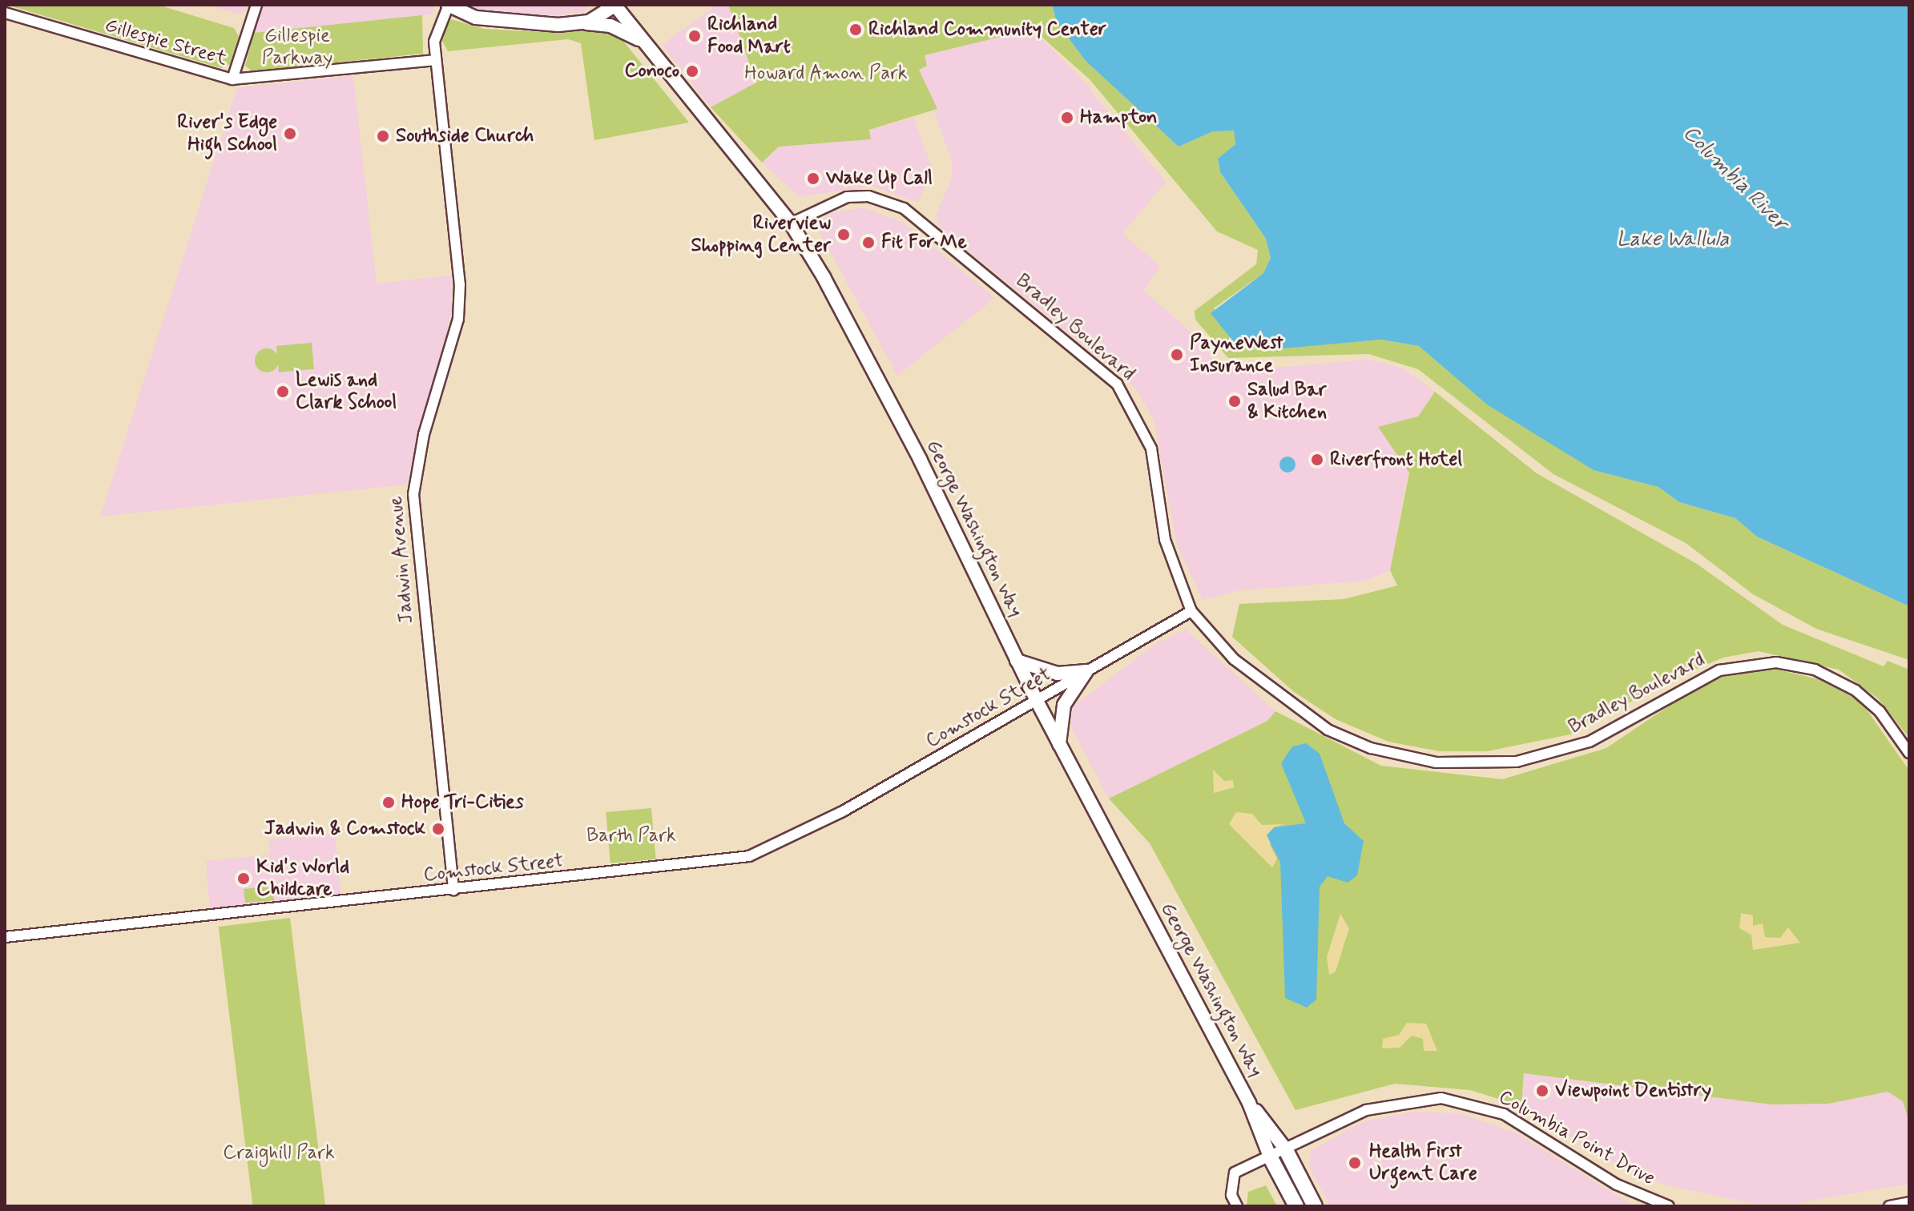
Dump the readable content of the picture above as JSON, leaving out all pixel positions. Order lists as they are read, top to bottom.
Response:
{
  "streets": {
    "highway": ["George Washington Way"],
    "main road": ["Jadwin Avenue"],
    "street": [
      "Gillespie Street",
      "Bradley Boulevard",
      "Comstock Street",
      "Columbia Point Drive"
    ]
  },
  "crossings": [
    ["Gillespie Street", "Jadwin Avenue"],
    ["Bradley Boulevard", "George Washington Way"],
    ["Bradley Boulevard", "Comstock Street"],
    ["George Washington Way", "Jadwin Avenue"],
    ["George Washington Way", "Comstock Street"],
    ["George Washington Way", "Columbia Point Drive"],
    ["Jadwin Avenue", "Comstock Street"]
  ],
  "water": ["Columbia River", "Lake Wallula"],
  "parks": [
    "Gillespie Parkway",
    "Howard Amon Park",
    "Barth Park",
    "Craighill Park"
  ],
  "places": [
    "Richland Community Center",
    "Richland Food Mart",
    "Conoco",
    "Hampton",
    "River's Edge High School",
    "Southside Church",
    "Wake Up Call",
    "Riverview Shopping Center",
    "Fit For Me",
    "PayneWest Insurance",
    "Lewis and Clark School",
    "Salud Bar & Kitchen",
    "Riverfront Hotel",
    "Hope Tri-Cities",
    "Jadwin & Comstock",
    "Kid's World Childcare",
    "Viewpoint Dentistry",
    "Health First Urgent Care"
  ]
}
